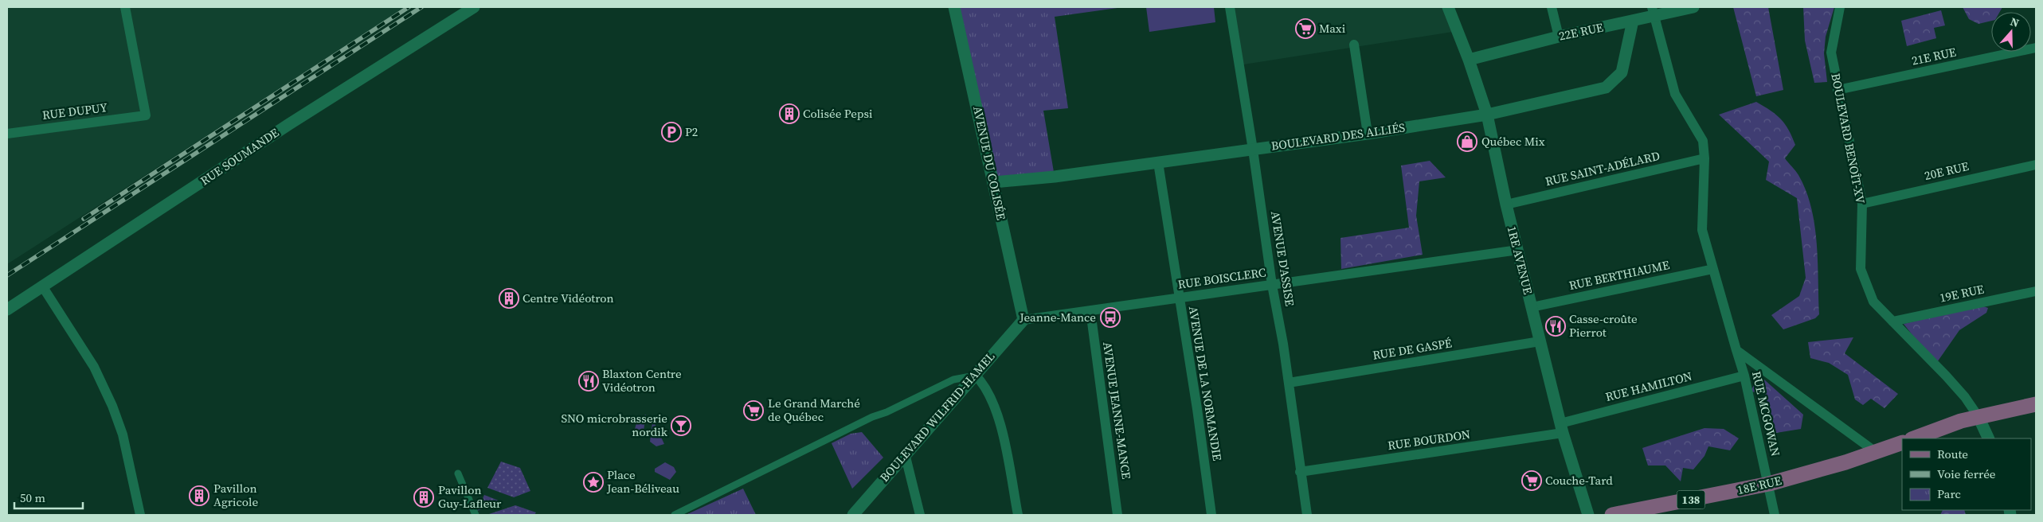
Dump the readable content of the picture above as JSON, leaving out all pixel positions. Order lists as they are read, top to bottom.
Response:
{
  "streets": {
    "main road": ["18E RUE", "138"],
    "street": [
      "22E RUE",
      "21E RUE",
      "RUE DUPUY",
      "BOULEVARD DES ALLIÉS",
      "BOULEVARD BENOÎT-XV",
      "RUE SOUMANDE",
      "AVENUE DU COLISÉE",
      "RUE SAINT-ADÉLARD",
      "20E RUE",
      "AVENUE D'ASSISE",
      "1RE AVENUE",
      "RUE BERTHIAUME",
      "RUE BOISCLERC",
      "19E RUE",
      "RUE DE GASPÉ",
      "AVENUE DE LA NORMANDIE",
      "RUE HAMILTON",
      "AVENUE JEANNE-MANCE",
      "RUE MCGOWAN",
      "BOULEVARD WILFRID-HAMEL",
      "RUE BOURDON"
    ]
  },
  "crossings": [
    ["22E RUE", "BOULEVARD DES ALLIÉS"],
    ["22E RUE", "1RE AVENUE"],
    ["22E RUE", "RUE MCGOWAN"],
    ["21E RUE", "BOULEVARD BENOÎT-XV"],
    ["BOULEVARD DES ALLIÉS", "AVENUE DU COLISÉE"],
    ["BOULEVARD DES ALLIÉS", "AVENUE D'ASSISE"],
    ["BOULEVARD DES ALLIÉS", "1RE AVENUE"],
    ["BOULEVARD DES ALLIÉS", "AVENUE DE LA NORMANDIE"],
    ["BOULEVARD BENOÎT-XV", "20E RUE"],
    ["BOULEVARD BENOÎT-XV", "19E RUE"],
    ["AVENUE DU COLISÉE", "RUE BOISCLERC"],
    ["AVENUE DU COLISÉE", "BOULEVARD WILFRID-HAMEL"],
    ["RUE SAINT-ADÉLARD", "1RE AVENUE"],
    ["RUE SAINT-ADÉLARD", "RUE MCGOWAN"],
    ["AVENUE D'ASSISE", "RUE BOISCLERC"],
    ["AVENUE D'ASSISE", "RUE DE GASPÉ"],
    ["AVENUE D'ASSISE", "RUE BOURDON"],
    ["1RE AVENUE", "RUE BERTHIAUME"],
    ["1RE AVENUE", "RUE BOISCLERC"],
    ["1RE AVENUE", "RUE DE GASPÉ"],
    ["1RE AVENUE", "RUE HAMILTON"],
    ["1RE AVENUE", "RUE BOURDON"],
    ["RUE BERTHIAUME", "RUE MCGOWAN"],
    ["RUE BOISCLERC", "AVENUE DE LA NORMANDIE"],
    ["RUE BOISCLERC", "AVENUE JEANNE-MANCE"],
    ["RUE BOISCLERC", "BOULEVARD WILFRID-HAMEL"],
    ["RUE HAMILTON", "RUE MCGOWAN"],
    ["RUE HAMILTON", "RUE BOURDON"],
    ["RUE MCGOWAN", "18E RUE"]
  ],
  "places": {
    "supermarket": ["Maxi", "Le Grand Marché de Québec", "Couche-Tard"],
    "building": [
      "Colisée Pepsi",
      "Centre Vidéotron",
      "Pavillon Agricole",
      "Pavillon Guy-Lafleur"
    ],
    "parking": ["P2"],
    "shop": ["Québec Mix"],
    "bus stop": ["Jeanne-Mance"],
    "restaurant": ["Casse-croûte Pierrot", "Blaxton Centre Vidéotron"],
    "bar": ["SNO microbrasserie nordik"],
    "place": ["Place Jean-Béliveau"]
  },
  "legend": ["Route", "Voie ferrée", "Parc"],
  "scale_bar": "50 m",
  "north": "top"
}
